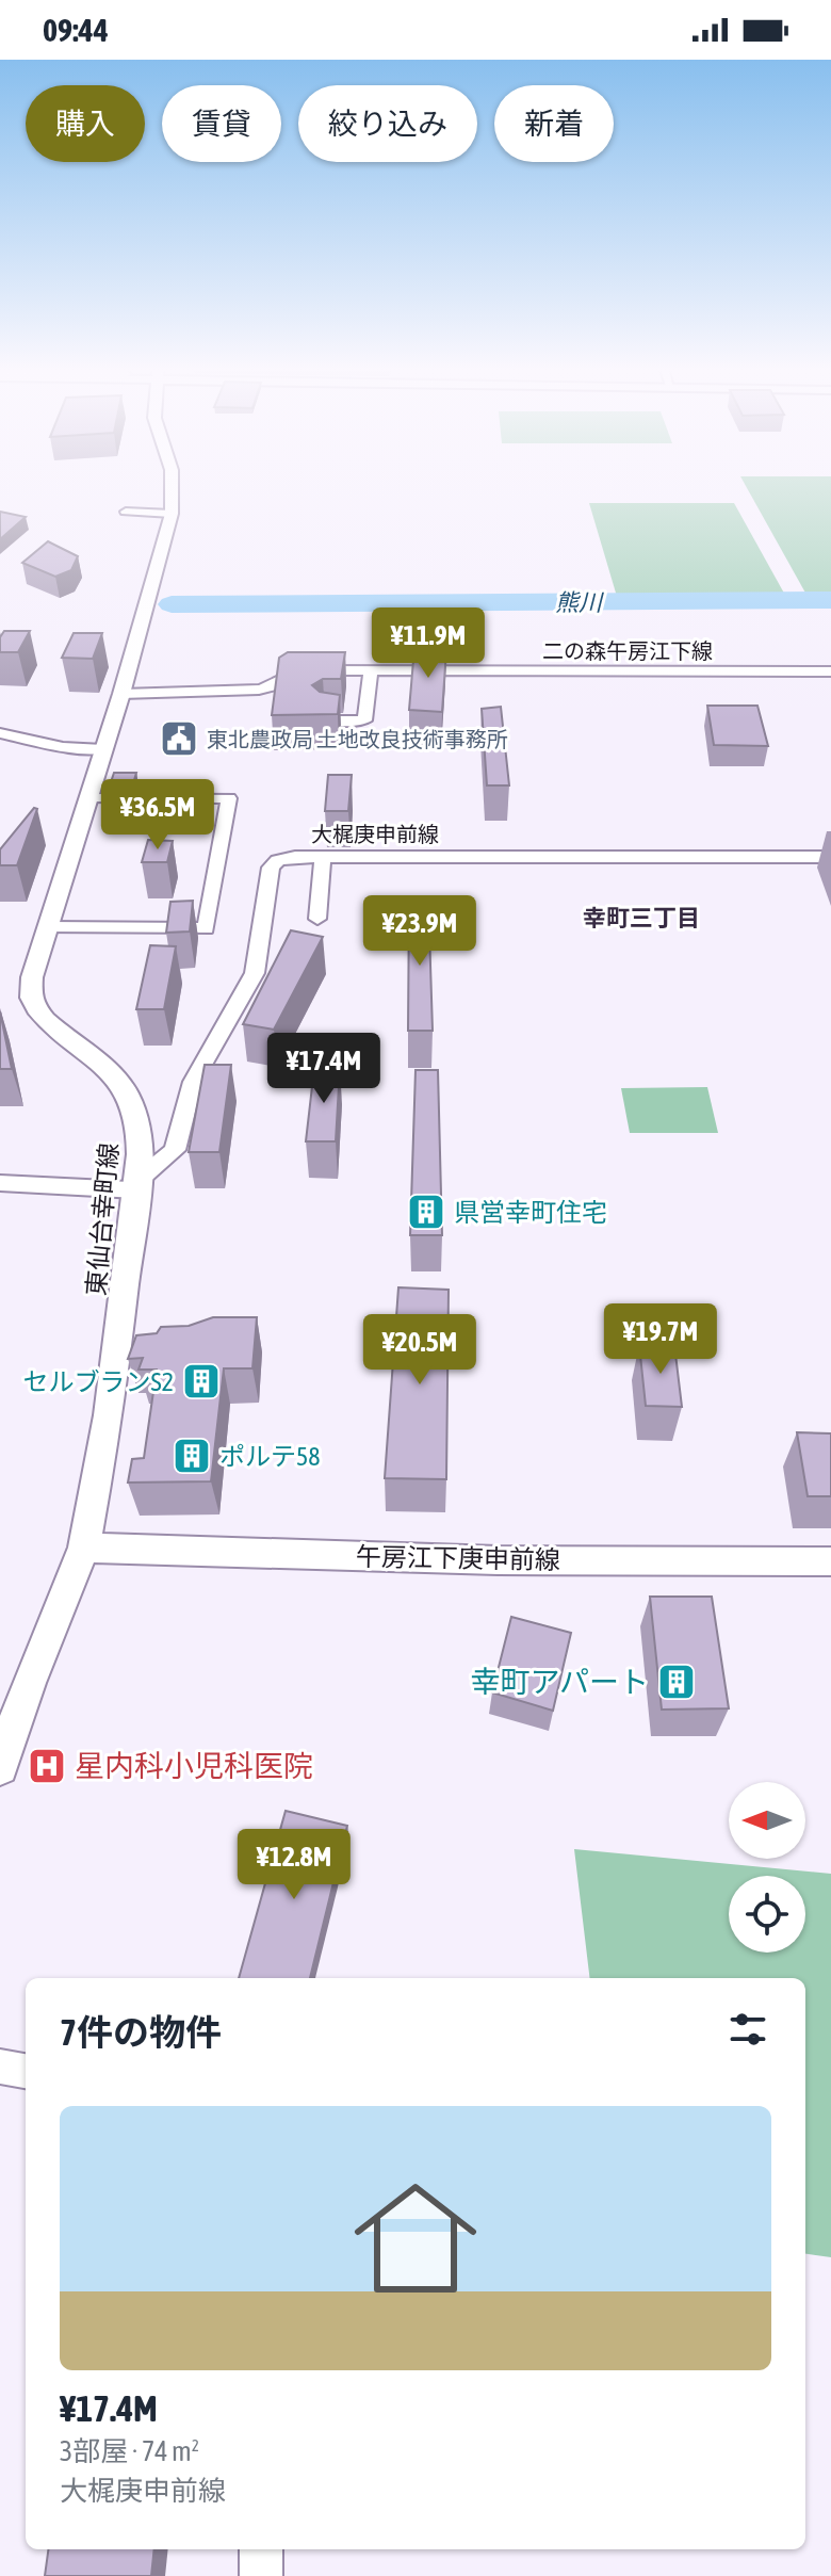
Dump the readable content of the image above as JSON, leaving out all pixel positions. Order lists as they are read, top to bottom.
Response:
{
  "streets": {
    "street": [
      "二の森午房江下線",
      "大梶庚申前線",
      "東仙台幸町線",
      "午房江下庚申前線"
    ]
  },
  "crossings": [
    ["二の森午房江下線", "東仙台幸町線"],
    ["大梶庚申前線", "東仙台幸町線"],
    ["東仙台幸町線", "午房江下庚申前線"]
  ],
  "districts": ["幸町三丁目"],
  "water": ["熊川"],
  "places": {
    "public building": ["東北農政局 土地改良技術事務所"],
    "building": [
      "県営幸町住宅",
      "セルブランS2",
      "ポルテ58",
      "幸町アパート"
    ],
    "hospital": ["星内科小児科医院"]
  },
  "north": "left",
  "page": {
    "status": "09:44",
    "chip": [
      "購入",
      "賃貸",
      "絞り込み",
      "新着"
    ],
    "price": [
      "¥11.9M",
      "¥36.5M",
      "¥23.9M",
      "¥17.4M",
      "¥19.7M",
      "¥20.5M",
      "¥12.8M"
    ],
    "heading": "7件の物件",
    "list": [
      {
        "name": "¥17.4M",
        "note": "3部屋 · 74 m² · 大梶庚申前線"
      }
    ]
  }
}
